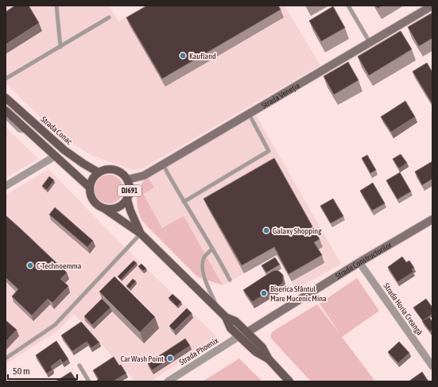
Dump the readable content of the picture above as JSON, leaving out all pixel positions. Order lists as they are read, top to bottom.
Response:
{
  "streets": {
    "main road": ["Strada Conac", "DJ691"],
    "street": [
      "Strada Veneția",
      "Strada Constructorilor",
      "Strada Horia Creangă",
      "Strada Phoenix"
    ]
  },
  "crossings": [
    ["Strada Veneția", "Strada Conac"],
    ["Strada Veneția", "DJ691"],
    ["Strada Conac", "DJ691"],
    ["DJ691", "Strada Constructorilor"],
    ["DJ691", "Strada Phoenix"],
    ["Strada Constructorilor", "Strada Horia Creangă"]
  ],
  "places": [
    "Kaufland",
    "Galaxy Shopping",
    "C-Technoemma",
    "Biserica Sfântul Mare Mucenic Mina",
    "Car Wash Point"
  ],
  "scale_bar": "50 m"
}
